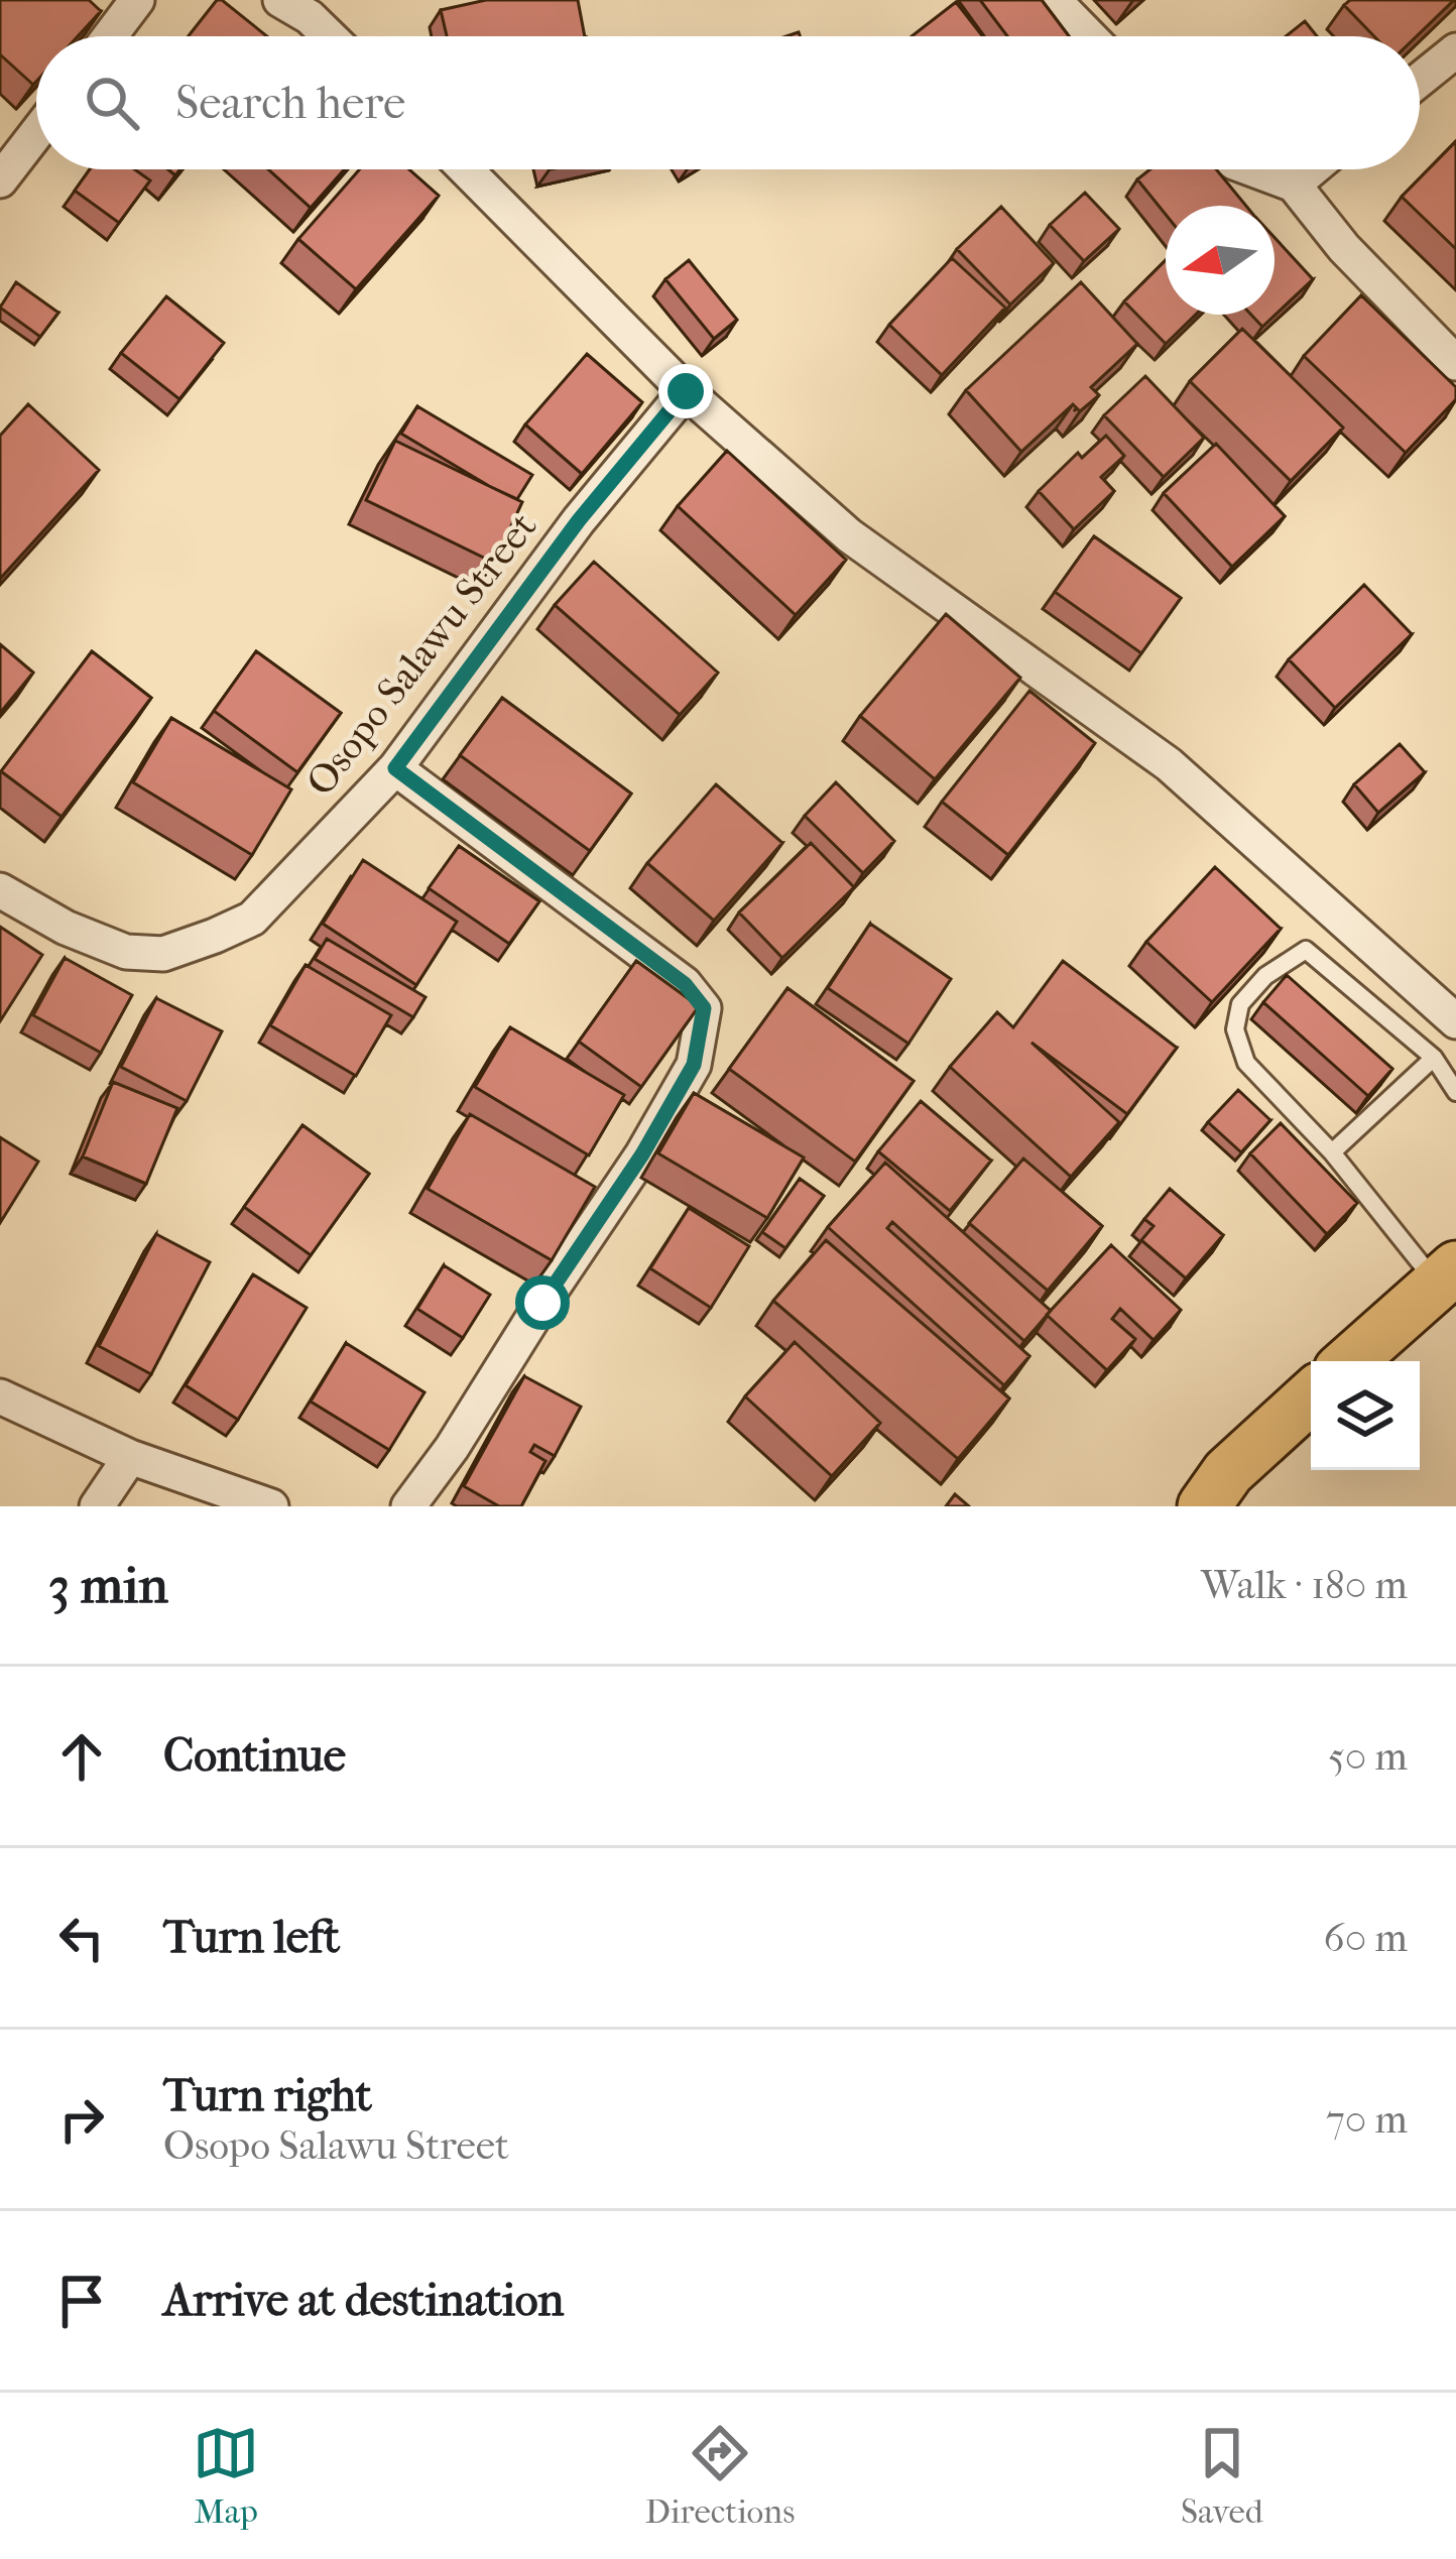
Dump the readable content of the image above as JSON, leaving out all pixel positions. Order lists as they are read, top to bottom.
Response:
{
  "streets": {
    "street": ["Osopo Salawu Street"]
  },
  "north": "left",
  "page": {
    "search": "Search here",
    "heading": ["3 min", "Walk · 180 m"],
    "list": [
      ["Continue", "50 m"],
      ["Turn left", "60 m"],
      ["Turn right", "Osopo Salawu Street", "70 m"],
      "Arrive at destination"
    ],
    "nav": ["Map", "Directions", "Saved"]
  }
}
